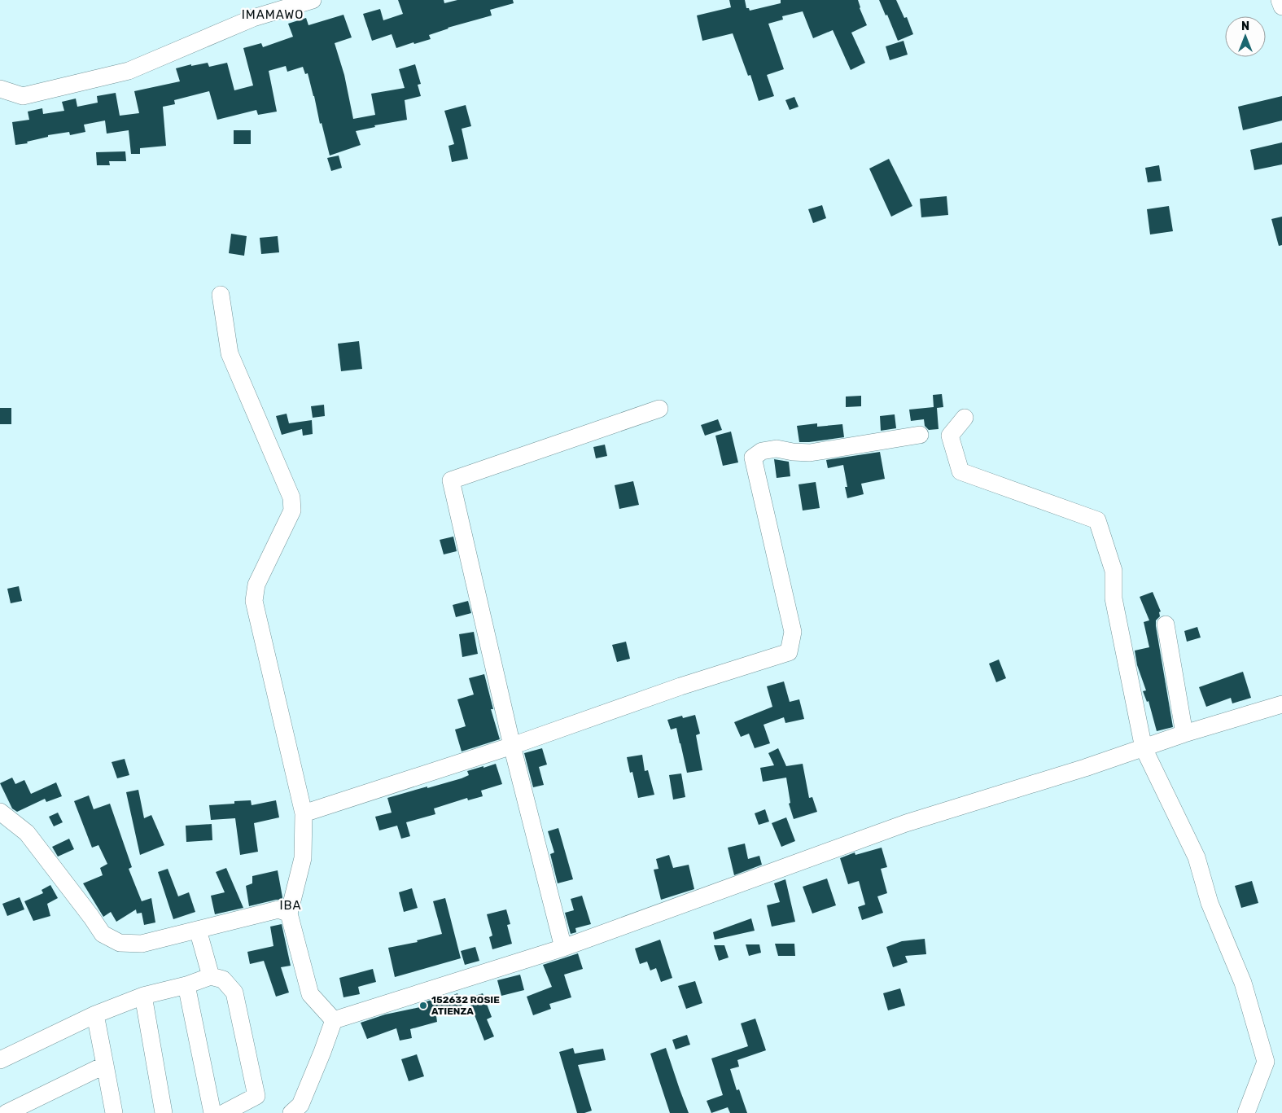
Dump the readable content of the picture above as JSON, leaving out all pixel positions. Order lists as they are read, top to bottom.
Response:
{
  "districts": ["IMAMAWO", "IBA"],
  "places": ["152632 ROSIE ATIENZA"],
  "north": "top"
}
